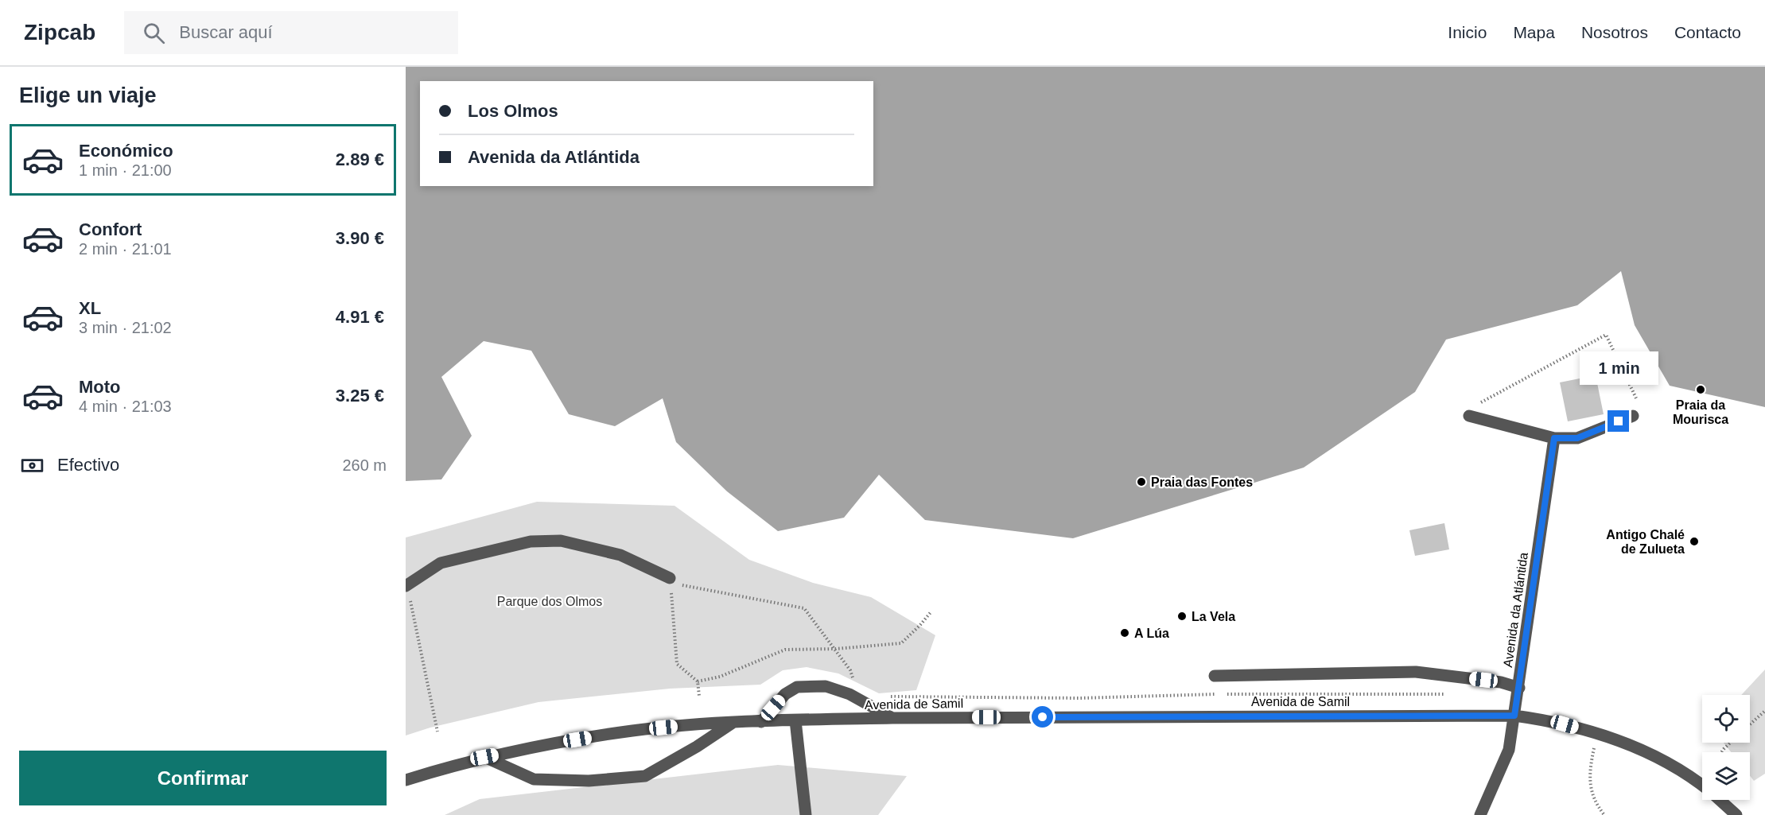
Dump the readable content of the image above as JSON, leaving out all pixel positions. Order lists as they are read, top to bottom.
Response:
{
  "streets": {
    "street": ["Avenida da Atlántida", "Avenida de Samil"]
  },
  "crossings": [
    ["Avenida da Atlántida", "Avenida de Samil"]
  ],
  "parks": ["Parque dos Olmos"],
  "places": [
    "Praia da Mourisca",
    "Praia das Fontes",
    "Antigo Chalé de Zulueta",
    "La Vela",
    "A Lúa"
  ],
  "page": {
    "header": "Zipcab",
    "search": "Buscar aquí",
    "nav": [
      "Inicio",
      "Mapa",
      "Nosotros",
      "Contacto"
    ],
    "heading": "Elige un viaje",
    "banner": ["Los Olmos", "Avenida da Atlántida"],
    "list": [
      {
        "name": "Económico",
        "note": "1 min · 21:00",
        "value": "2.89 €"
      },
      {
        "name": "Confort",
        "note": "2 min · 21:01",
        "value": "3.90 €"
      },
      {
        "name": "XL",
        "note": "3 min · 21:02",
        "value": "4.91 €"
      },
      {
        "name": "Moto",
        "note": "4 min · 21:03",
        "value": "3.25 €"
      }
    ],
    "bubble": "1 min",
    "pay": ["Efectivo", "260 m"],
    "buttons": "Confirmar"
  }
}
